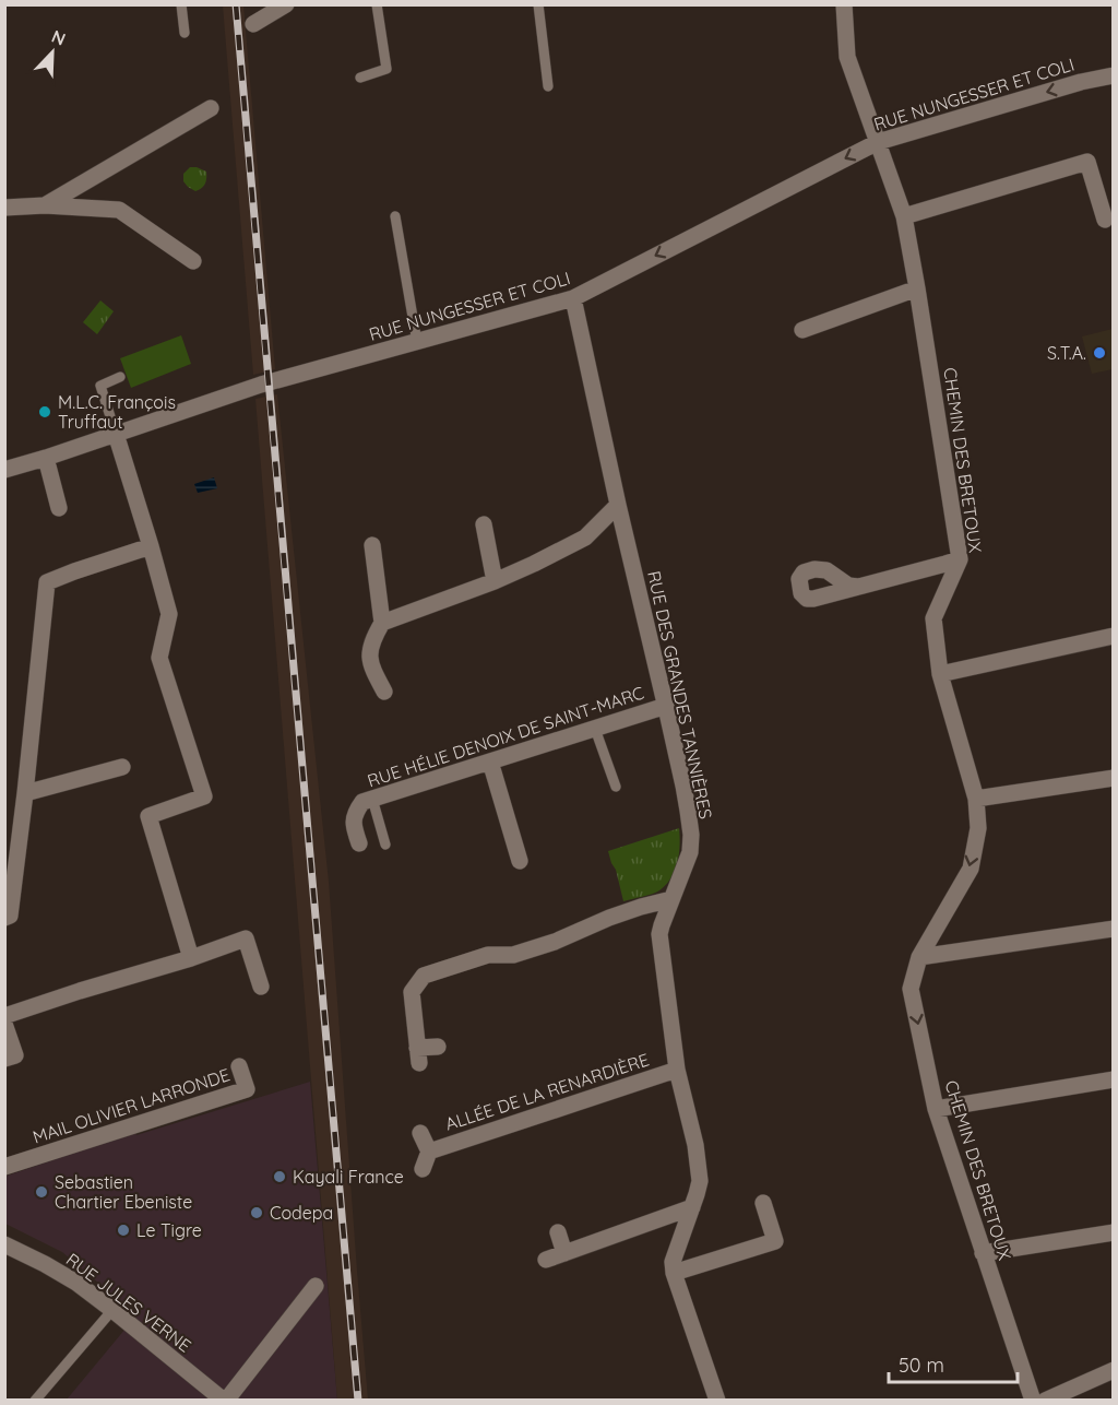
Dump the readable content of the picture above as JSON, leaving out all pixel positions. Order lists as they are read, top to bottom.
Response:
{
  "streets": {
    "street": [
      "RUE NUNGESSER ET COLI",
      "CHEMIN DES BRETOUX",
      "RUE DES GRANDES TANNIÈRES",
      "RUE HÉLIE DENOIX DE SAINT-MARC",
      "ALLÉE DE LA RENARDIÈRE",
      "MAIL OLIVIER LARRONDE",
      "RUE JULES VERNE"
    ]
  },
  "crossings": [
    ["RUE NUNGESSER ET COLI", "CHEMIN DES BRETOUX"],
    ["RUE NUNGESSER ET COLI", "RUE DES GRANDES TANNIÈRES"],
    ["RUE DES GRANDES TANNIÈRES", "RUE HÉLIE DENOIX DE SAINT-MARC"],
    ["RUE DES GRANDES TANNIÈRES", "ALLÉE DE LA RENARDIÈRE"]
  ],
  "one_way": ["RUE NUNGESSER ET COLI"],
  "places": [
    "S.T.A.",
    "M.L.C. François Truffaut",
    "Kayali France",
    "Sebastien Chartier Ebeniste",
    "Codepa",
    "Le Tigre"
  ],
  "scale_bar": "50 m",
  "north": "top right"
}
